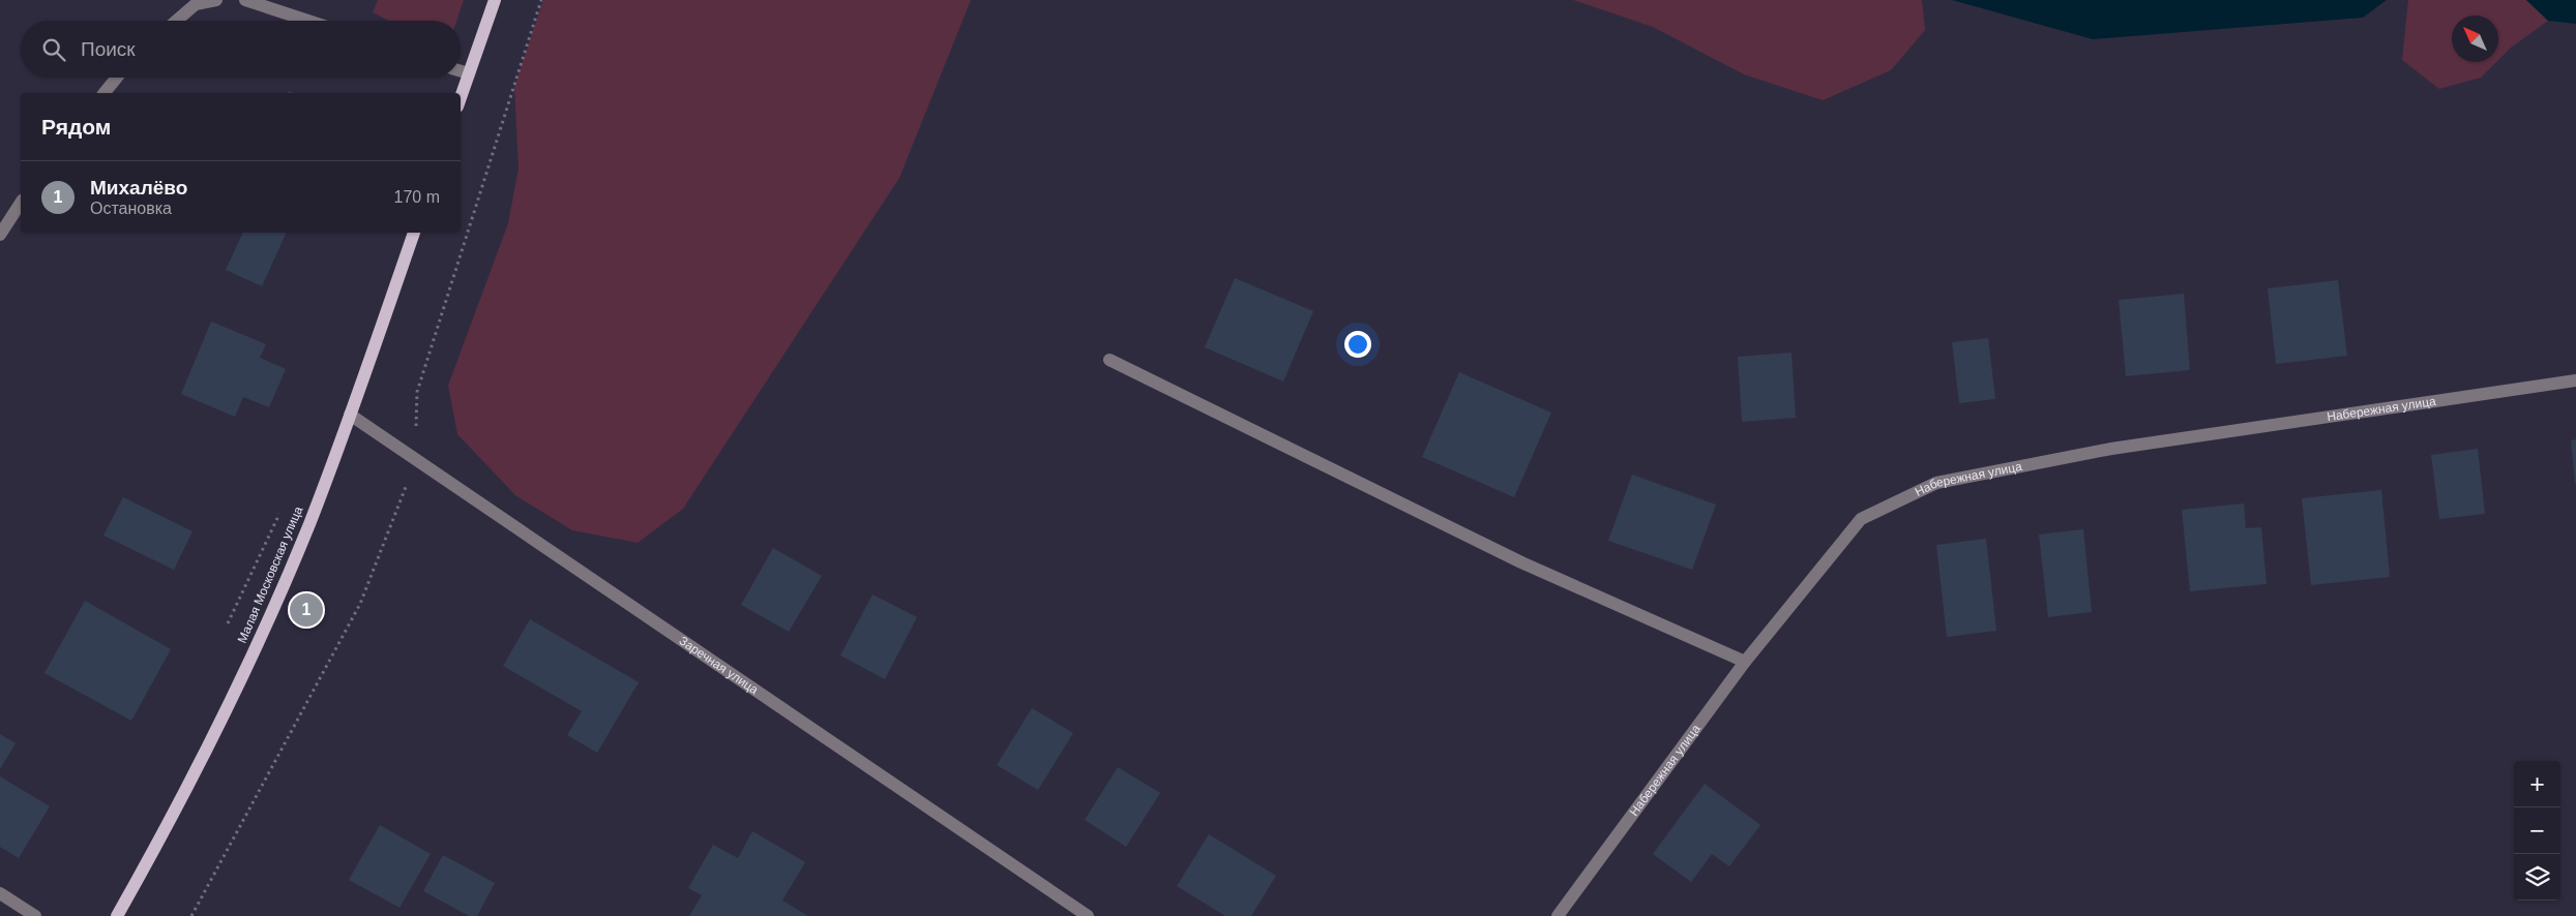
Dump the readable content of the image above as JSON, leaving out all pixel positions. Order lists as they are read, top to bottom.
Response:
{
  "streets": {
    "main road": ["Малая Московская улица"],
    "street": ["Набережная улица", "Заречная улица"]
  },
  "crossings": [
    ["Малая Московская улица", "Заречная улица"]
  ],
  "north": "top left",
  "page": {
    "search": "Поиск",
    "heading": "Рядом",
    "list": [
      {
        "mark": "1",
        "name": "Михалёво",
        "note": "Остановка",
        "value": "170 m"
      }
    ],
    "pins": "1",
    "map_buttons": ["+", "−"]
  }
}
